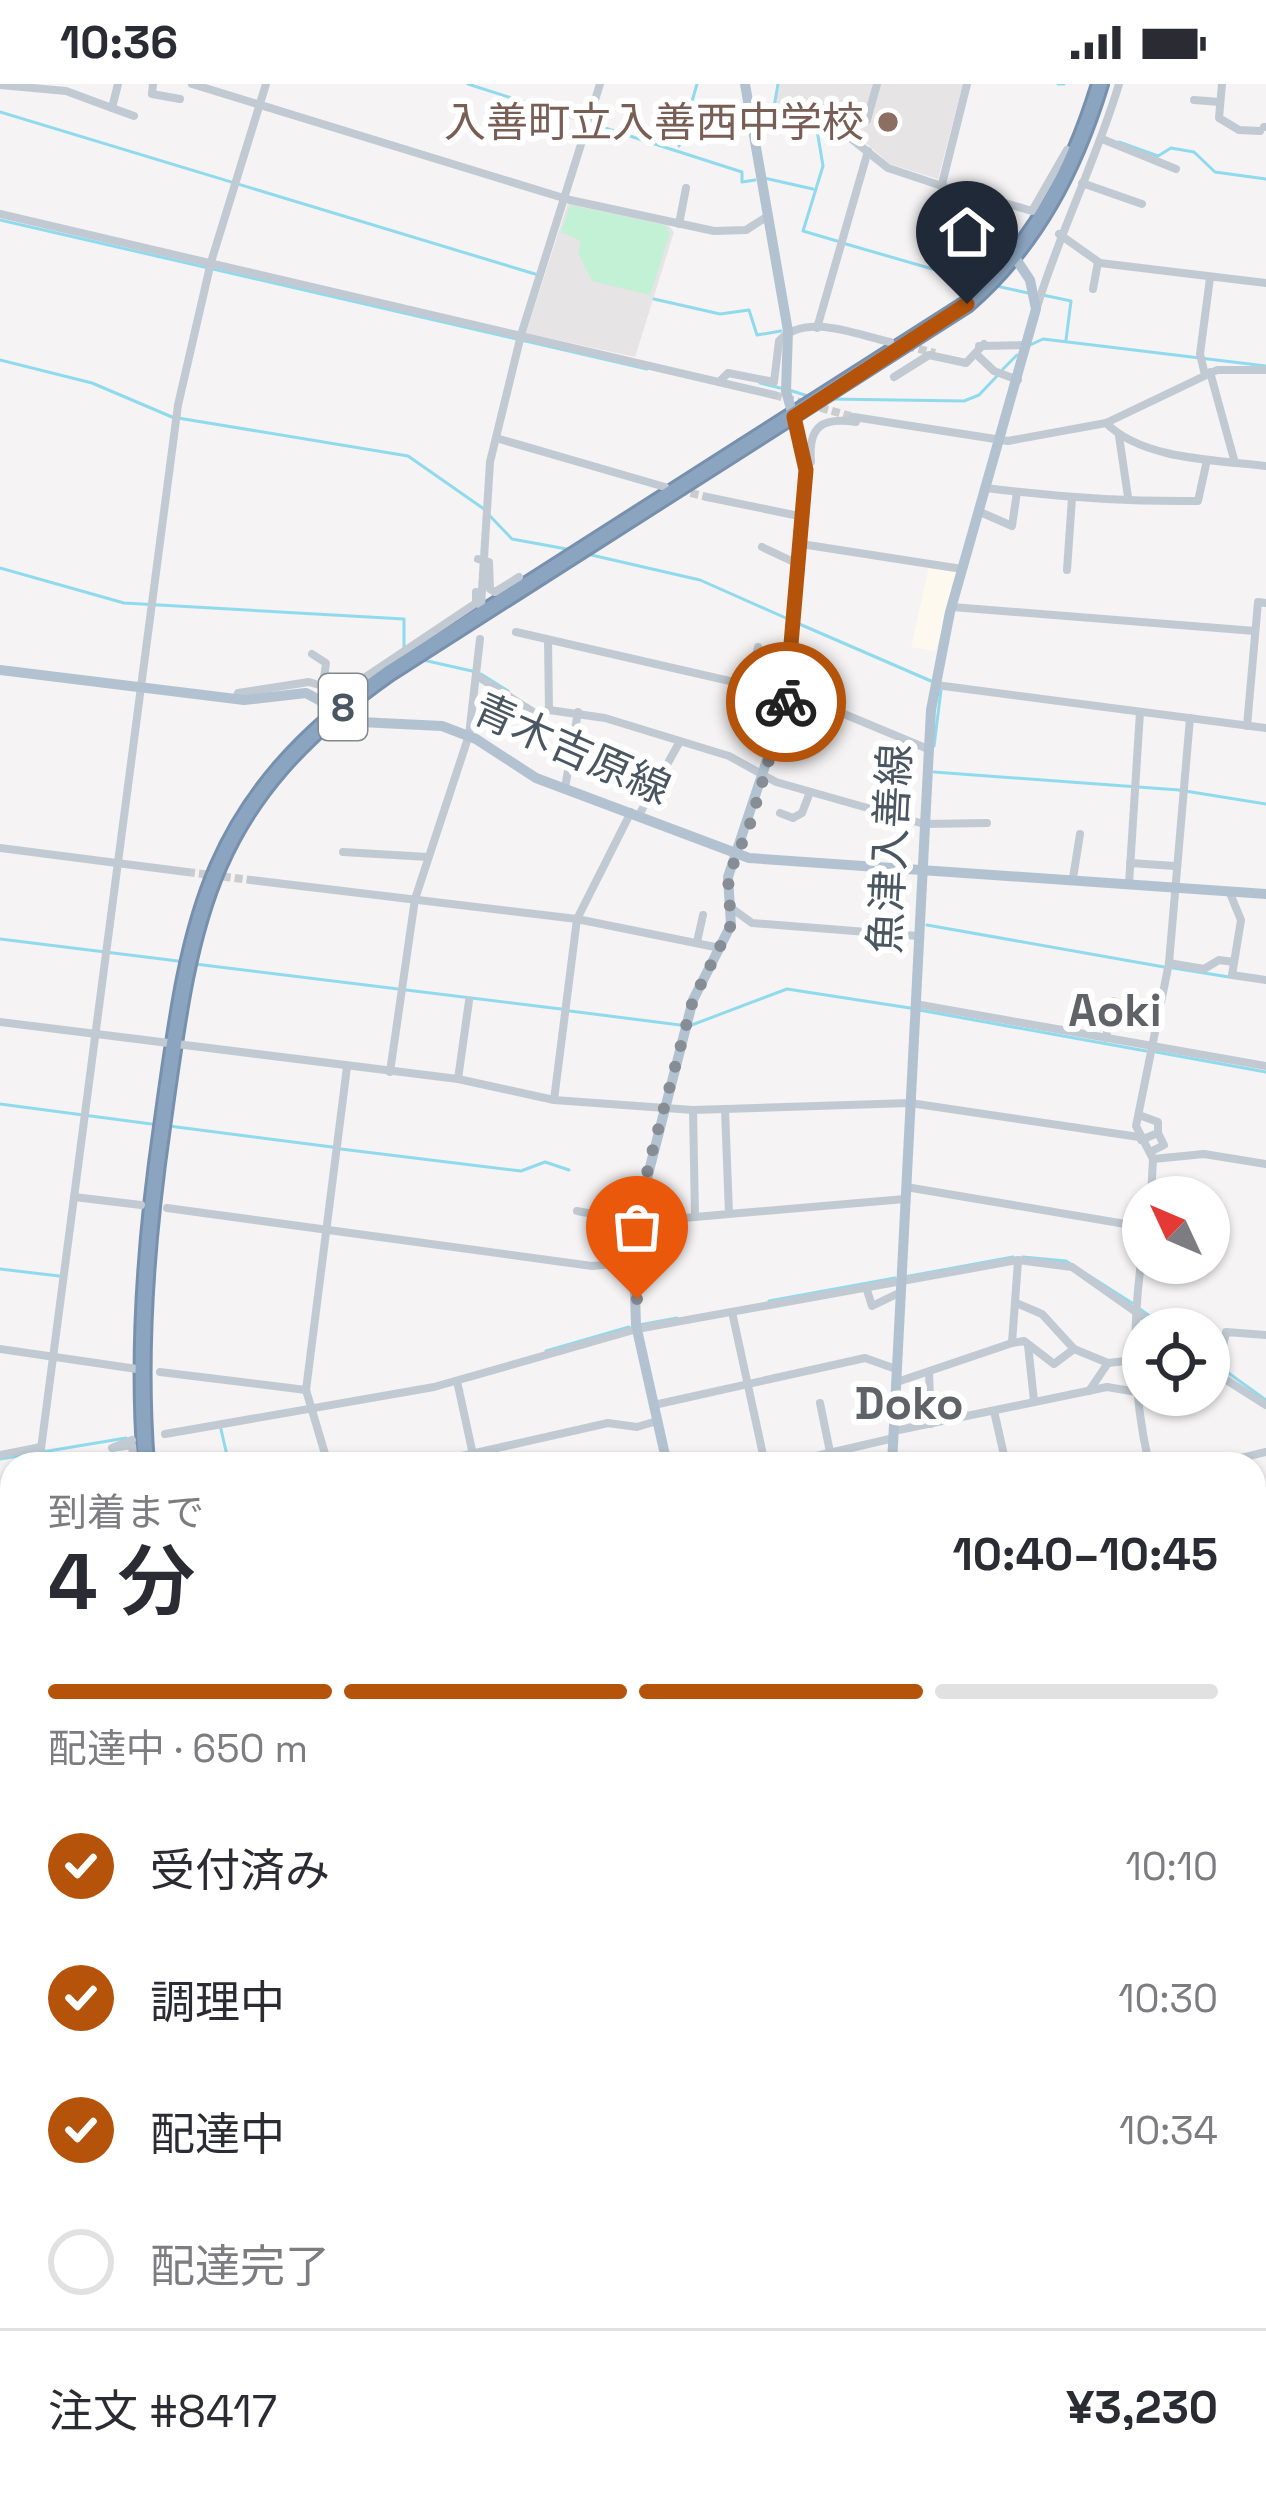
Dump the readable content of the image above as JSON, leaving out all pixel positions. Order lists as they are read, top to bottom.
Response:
{
  "streets": {
    "highway": ["8"],
    "main road": ["青木吉原線", "魚津入善線"]
  },
  "crossings": [
    ["8", "青木吉原線"],
    ["青木吉原線", "魚津入善線"]
  ],
  "districts": ["Aoki", "Doko"],
  "places": ["入善町立入善西中学校"],
  "north": "top left",
  "page": {
    "status": "10:36",
    "heading": ["4 分", "到着まで", "10:40–10:45"],
    "panel": ["注文 #8417", "¥3,230"],
    "bar": "配達中 · 650 m",
    "list": [
      ["受付済み", "10:10"],
      ["調理中", "10:30"],
      ["配達中", "10:34"],
      "配達完了"
    ]
  }
}
